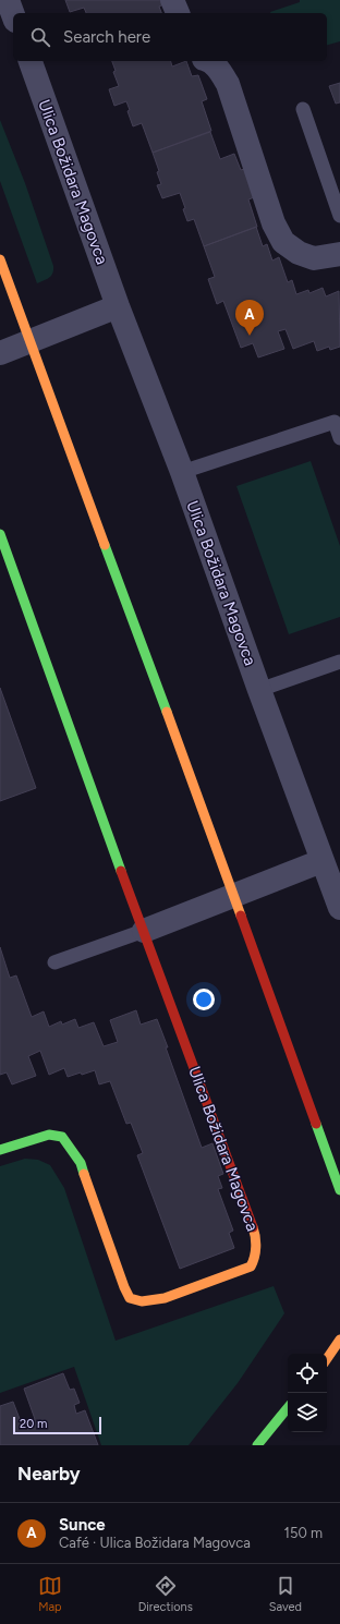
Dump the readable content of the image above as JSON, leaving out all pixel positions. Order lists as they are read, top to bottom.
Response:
{
  "streets": {
    "street": ["Ulica Božidara Magovca"]
  },
  "scale_bar": "20 m",
  "page": {
    "search": "Search here",
    "pins": "A",
    "scale": "20 m",
    "heading": "Nearby",
    "list": [
      {
        "mark": "A",
        "name": "Sunce",
        "note": "Café · Ulica Božidara Magovca",
        "value": "150 m"
      }
    ],
    "nav": ["Map", "Directions", "Saved"]
  }
}
